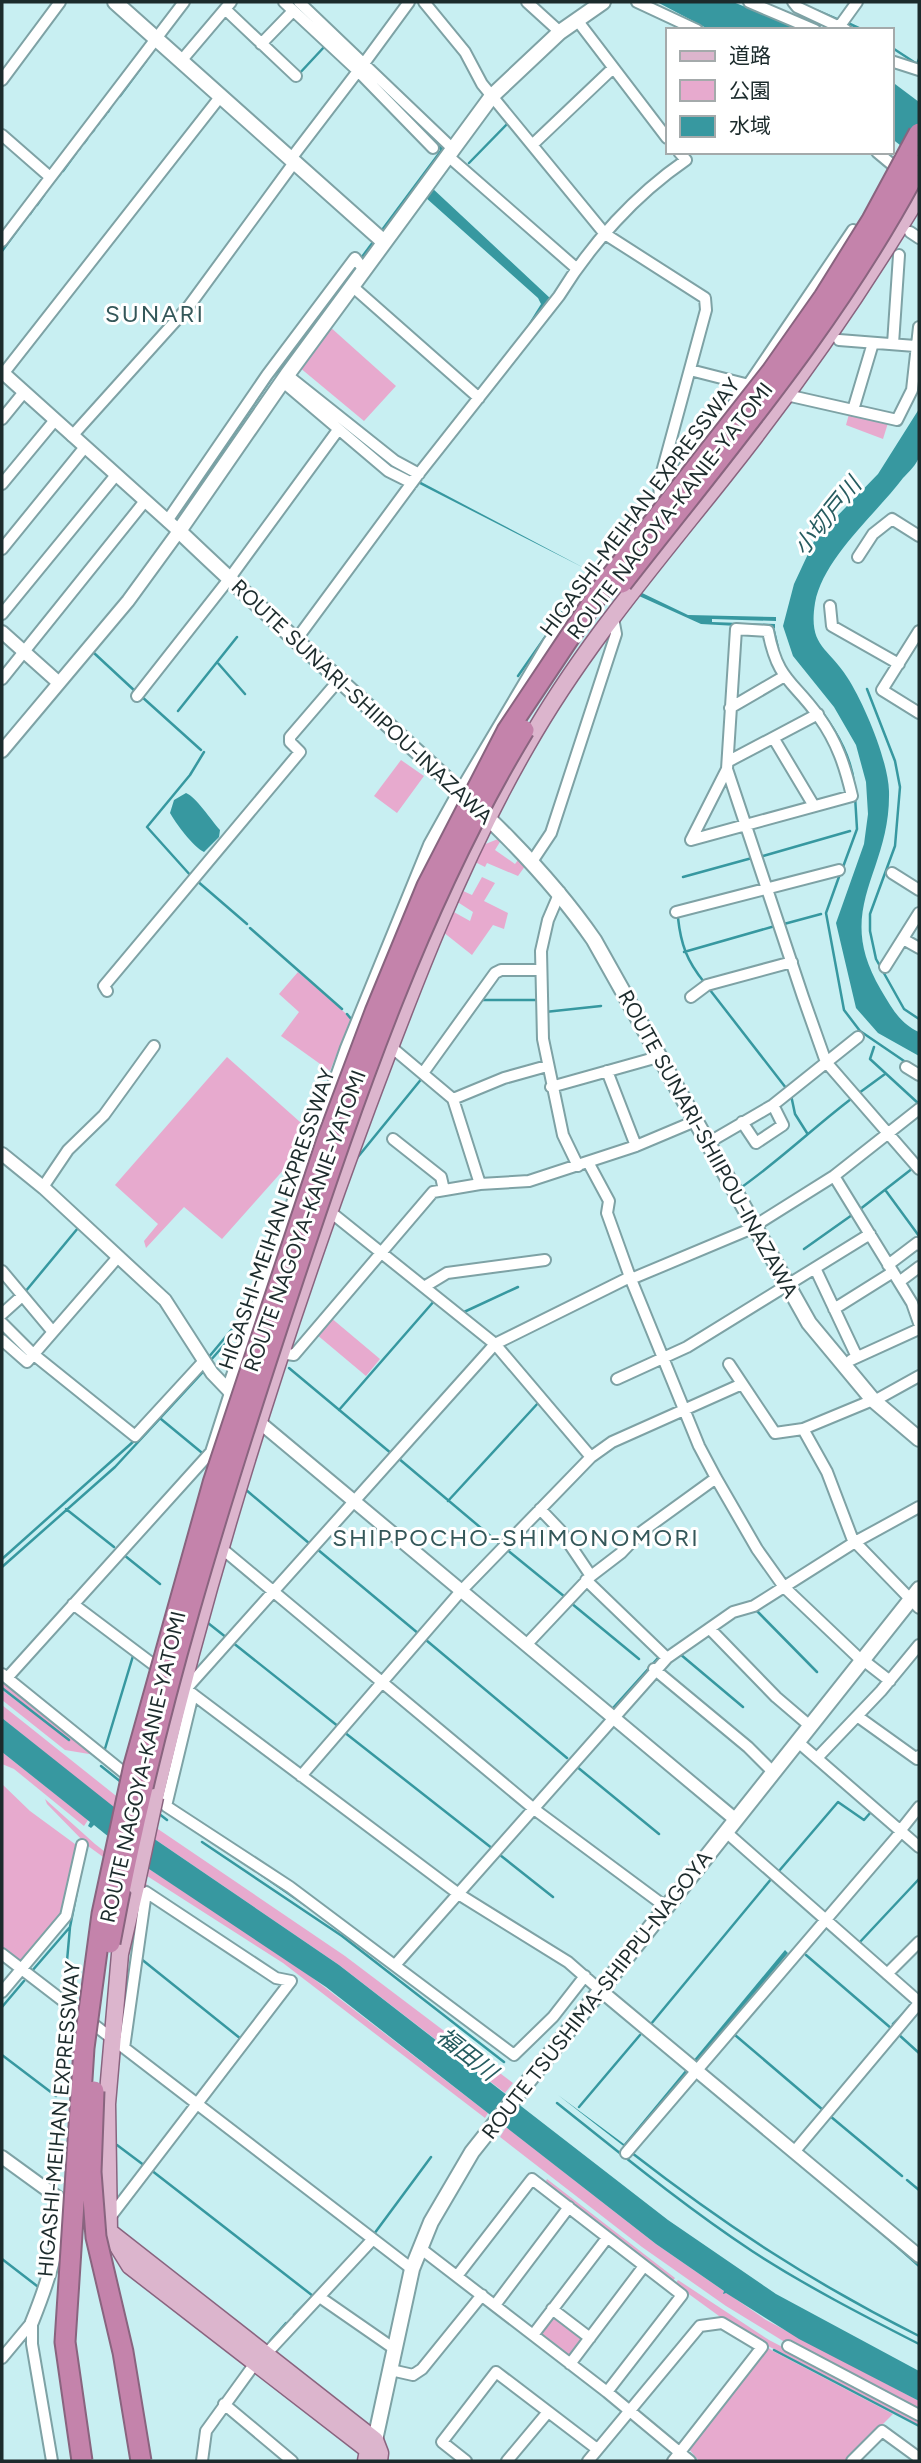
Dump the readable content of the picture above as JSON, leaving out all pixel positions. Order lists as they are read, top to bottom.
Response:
{
  "streets": {
    "highway": ["HIGASHI-MEIHAN EXPRESSWAY"],
    "main road": ["ROUTE NAGOYA-KANIE-YATOMI", "ROUTE SUNARI-SHIIPOU-INAZAWA", "ROUTE TSUSHIMA-SHIPPU-NAGOYA"]
  },
  "crossings": [
    ["ROUTE NAGOYA-KANIE-YATOMI", "ROUTE SUNARI-SHIIPOU-INAZAWA"]
  ],
  "districts": ["SUNARI", "SHIPPOCHO-SHIMONOMORI"],
  "water": ["小切戸川", "福田川"],
  "legend": ["道路", "公園", "水域"]
}
